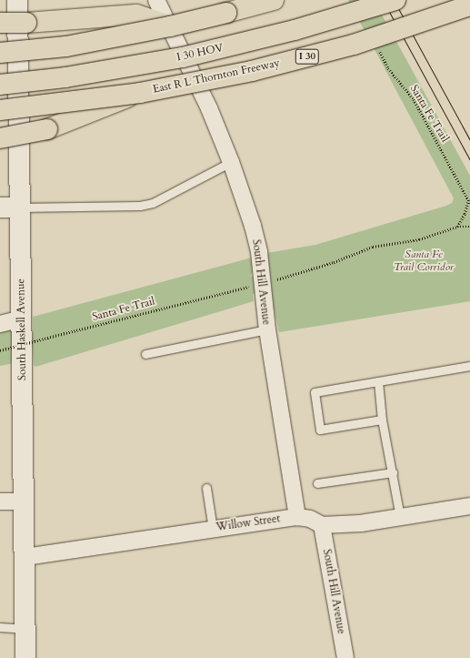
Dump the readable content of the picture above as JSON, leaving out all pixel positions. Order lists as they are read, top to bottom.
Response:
{
  "streets": {
    "highway": ["I 30 HOV", "I 30", "East R L Thornton Freeway"],
    "main road": ["South Haskell Avenue"],
    "street": ["South Hill Avenue", "Willow Street"],
    "path": ["Santa Fe Trail"]
  },
  "crossings": [
    ["South Hill Avenue", "Willow Street"],
    ["South Haskell Avenue", "Willow Street"]
  ],
  "parks": ["Santa Fe Trail Corridor"]
}
